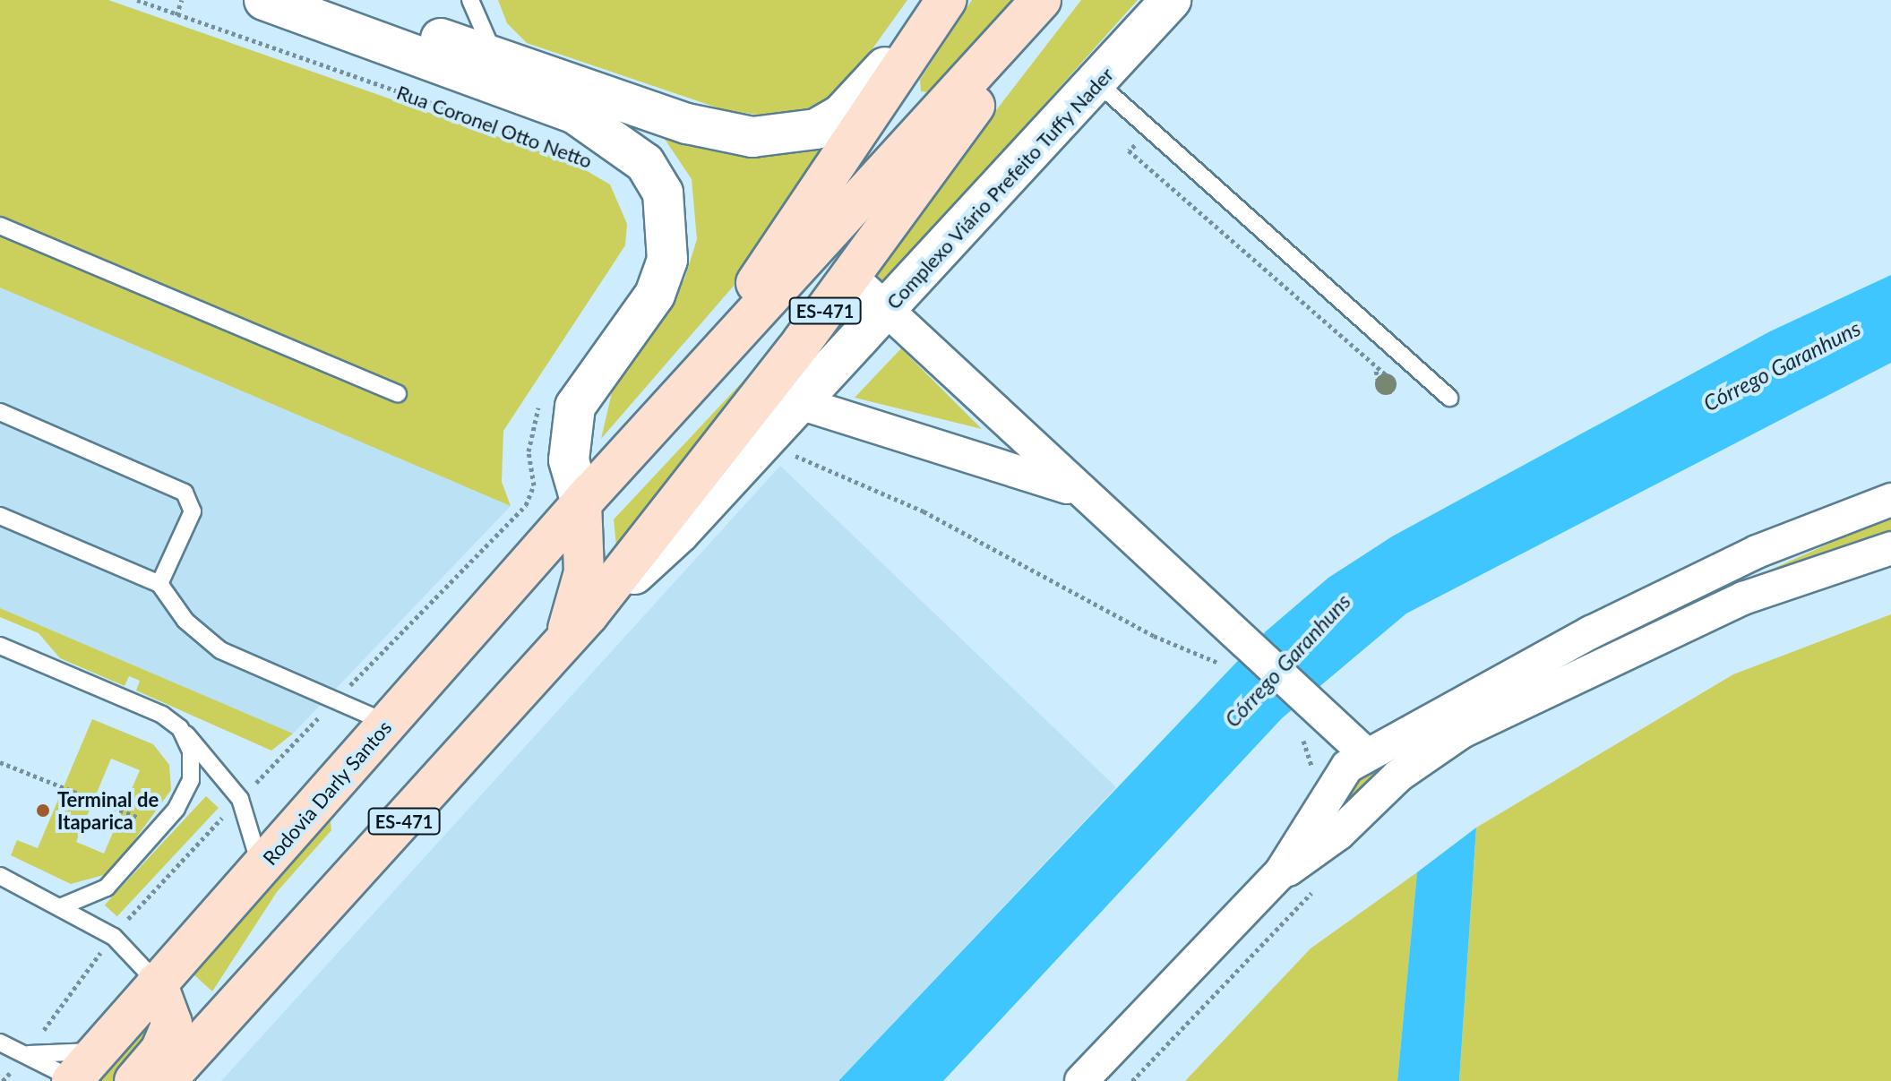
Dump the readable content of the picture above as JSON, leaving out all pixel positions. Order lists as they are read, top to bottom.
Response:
{
  "streets": {
    "main road": ["ES-471", "Rodovia Darly Santos"],
    "street": ["Rua Coronel Otto Netto", "Complexo Viário Prefeito Tuffy Nader"]
  },
  "crossings": [
    ["Rua Coronel Otto Netto", "ES-471"],
    ["Rua Coronel Otto Netto", "Rodovia Darly Santos"],
    ["Complexo Viário Prefeito Tuffy Nader", "ES-471"],
    ["ES-471", "Rodovia Darly Santos"]
  ],
  "water": ["Córrego Garanhuns"],
  "places": ["Terminal de Itaparica"]
}
